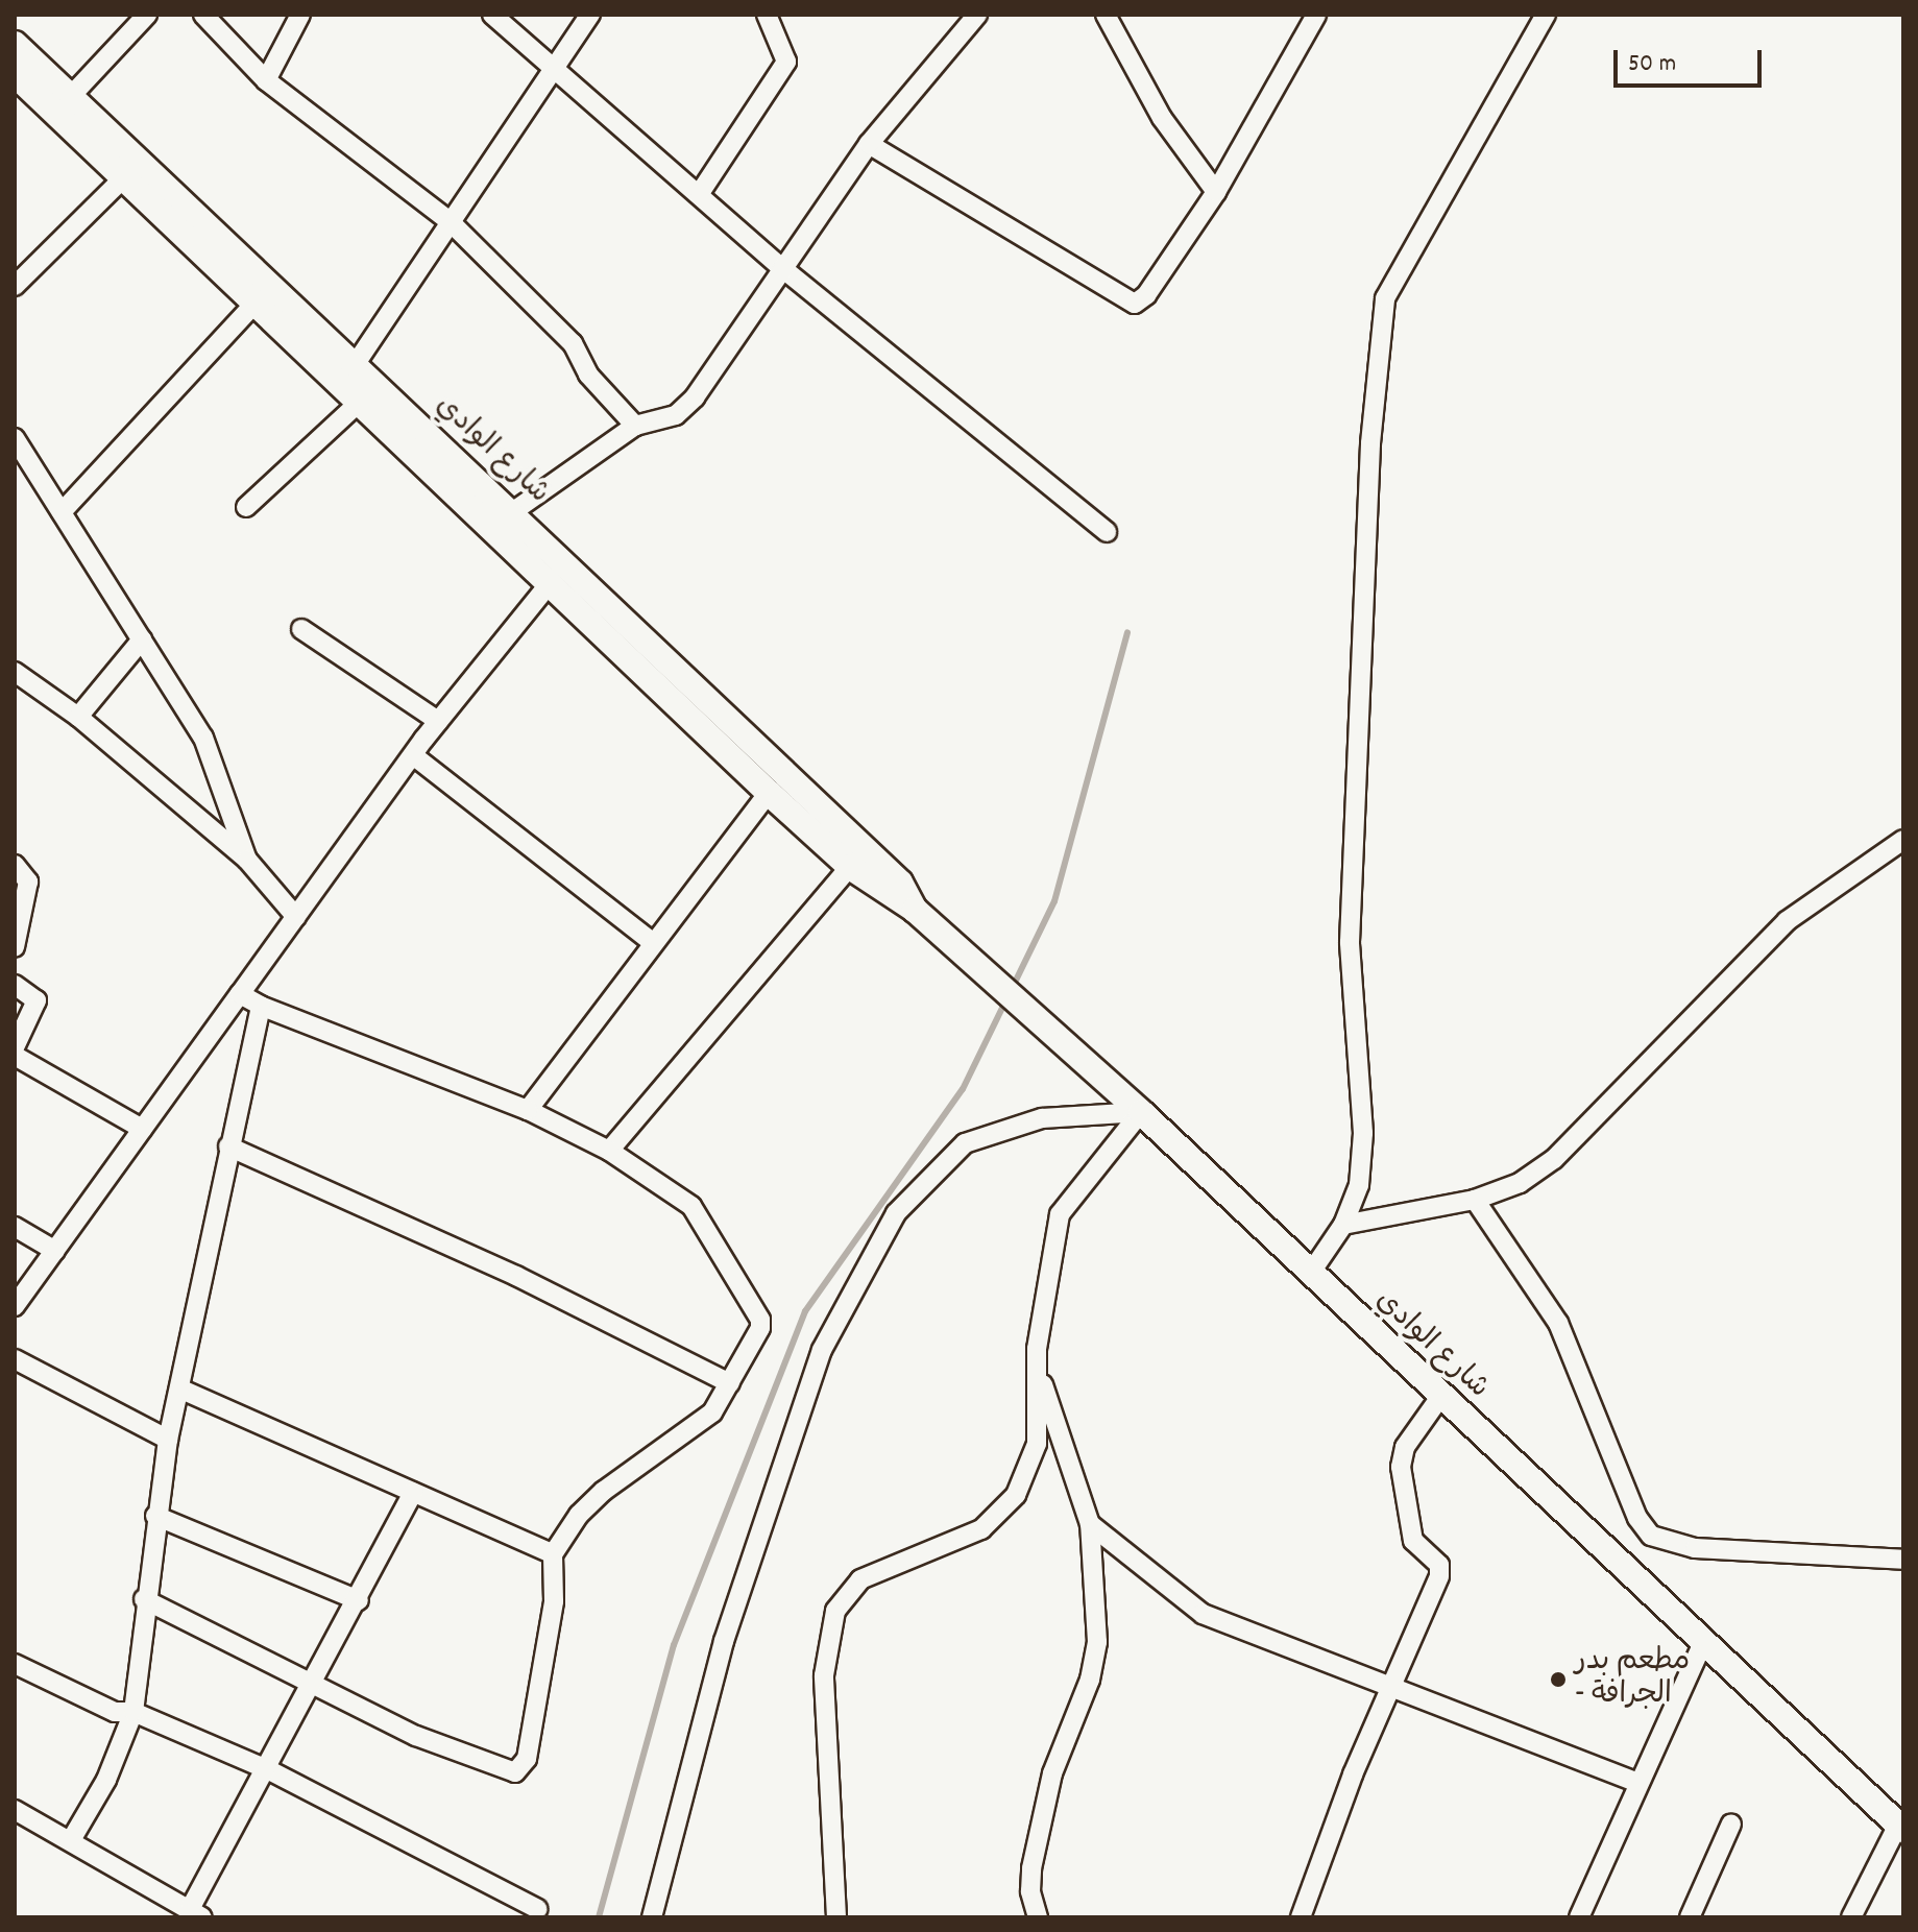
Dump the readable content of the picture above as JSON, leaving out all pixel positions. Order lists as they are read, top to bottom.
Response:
{
  "streets": {
    "main road": ["شارع الوادي"]
  },
  "places": ["مطعم بدر - الجرافة"],
  "scale_bar": "50 m"
}
